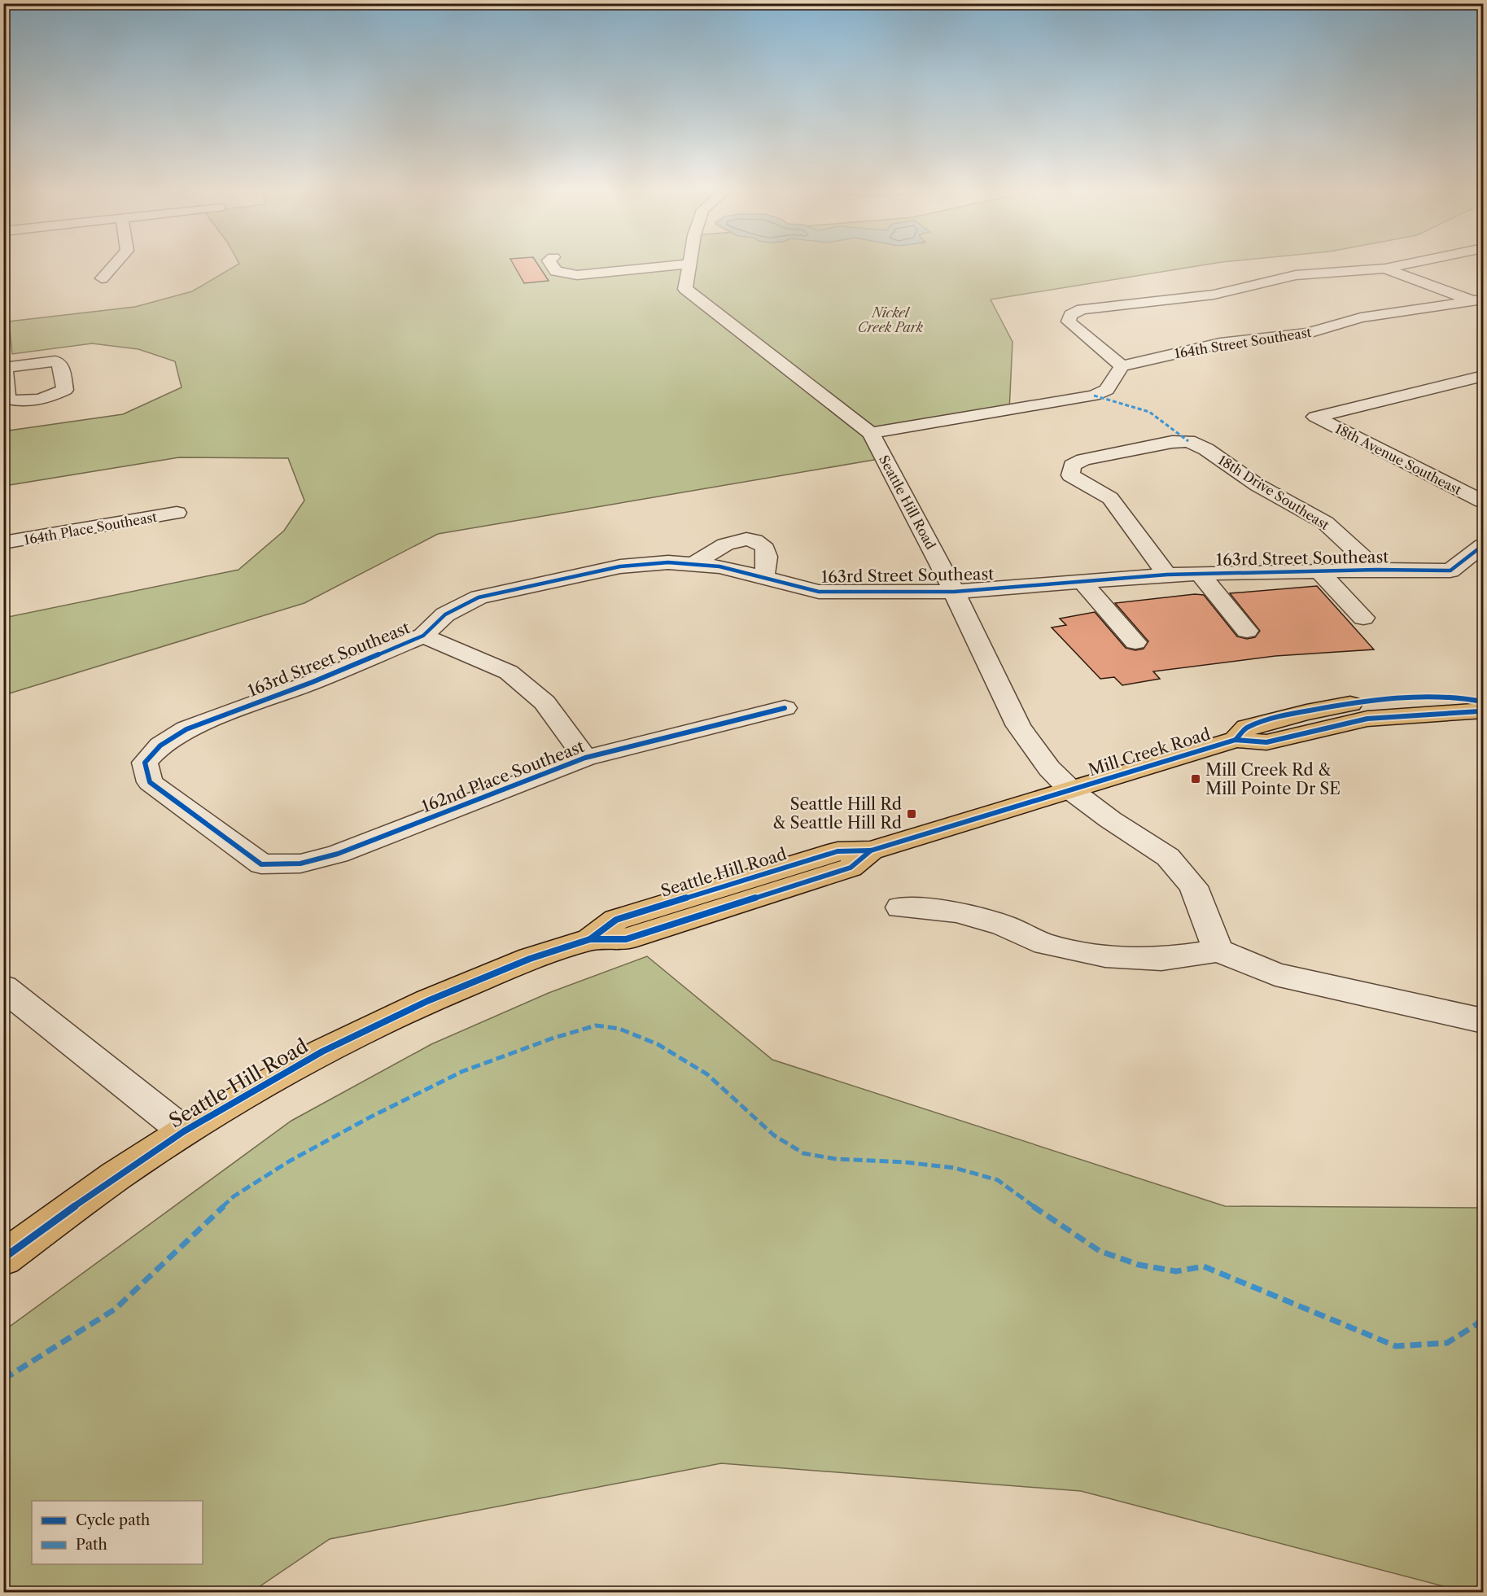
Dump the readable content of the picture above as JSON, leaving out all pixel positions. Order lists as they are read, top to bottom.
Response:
{
  "streets": {
    "main road": ["Seattle Hill Road", "Mill Creek Road"],
    "street": [
      "164th Street Southeast",
      "18th Avenue Southeast",
      "18th Drive Southeast",
      "164th Place Southeast",
      "163rd Street Southeast",
      "162nd Place Southeast"
    ]
  },
  "crossings": [
    ["18th Drive Southeast", "163rd Street Southeast"],
    ["Seattle Hill Road", "163rd Street Southeast"],
    ["Seattle Hill Road", "Mill Creek Road"],
    ["163rd Street Southeast", "162nd Place Southeast"]
  ],
  "parks": ["Nickel Creek Park"],
  "places": {
    "transit": ["Mill Creek Rd & Mill Pointe Dr SE", "Seattle Hill Rd & Seattle Hill Rd"]
  },
  "legend": ["Cycle path", "Path"]
}
